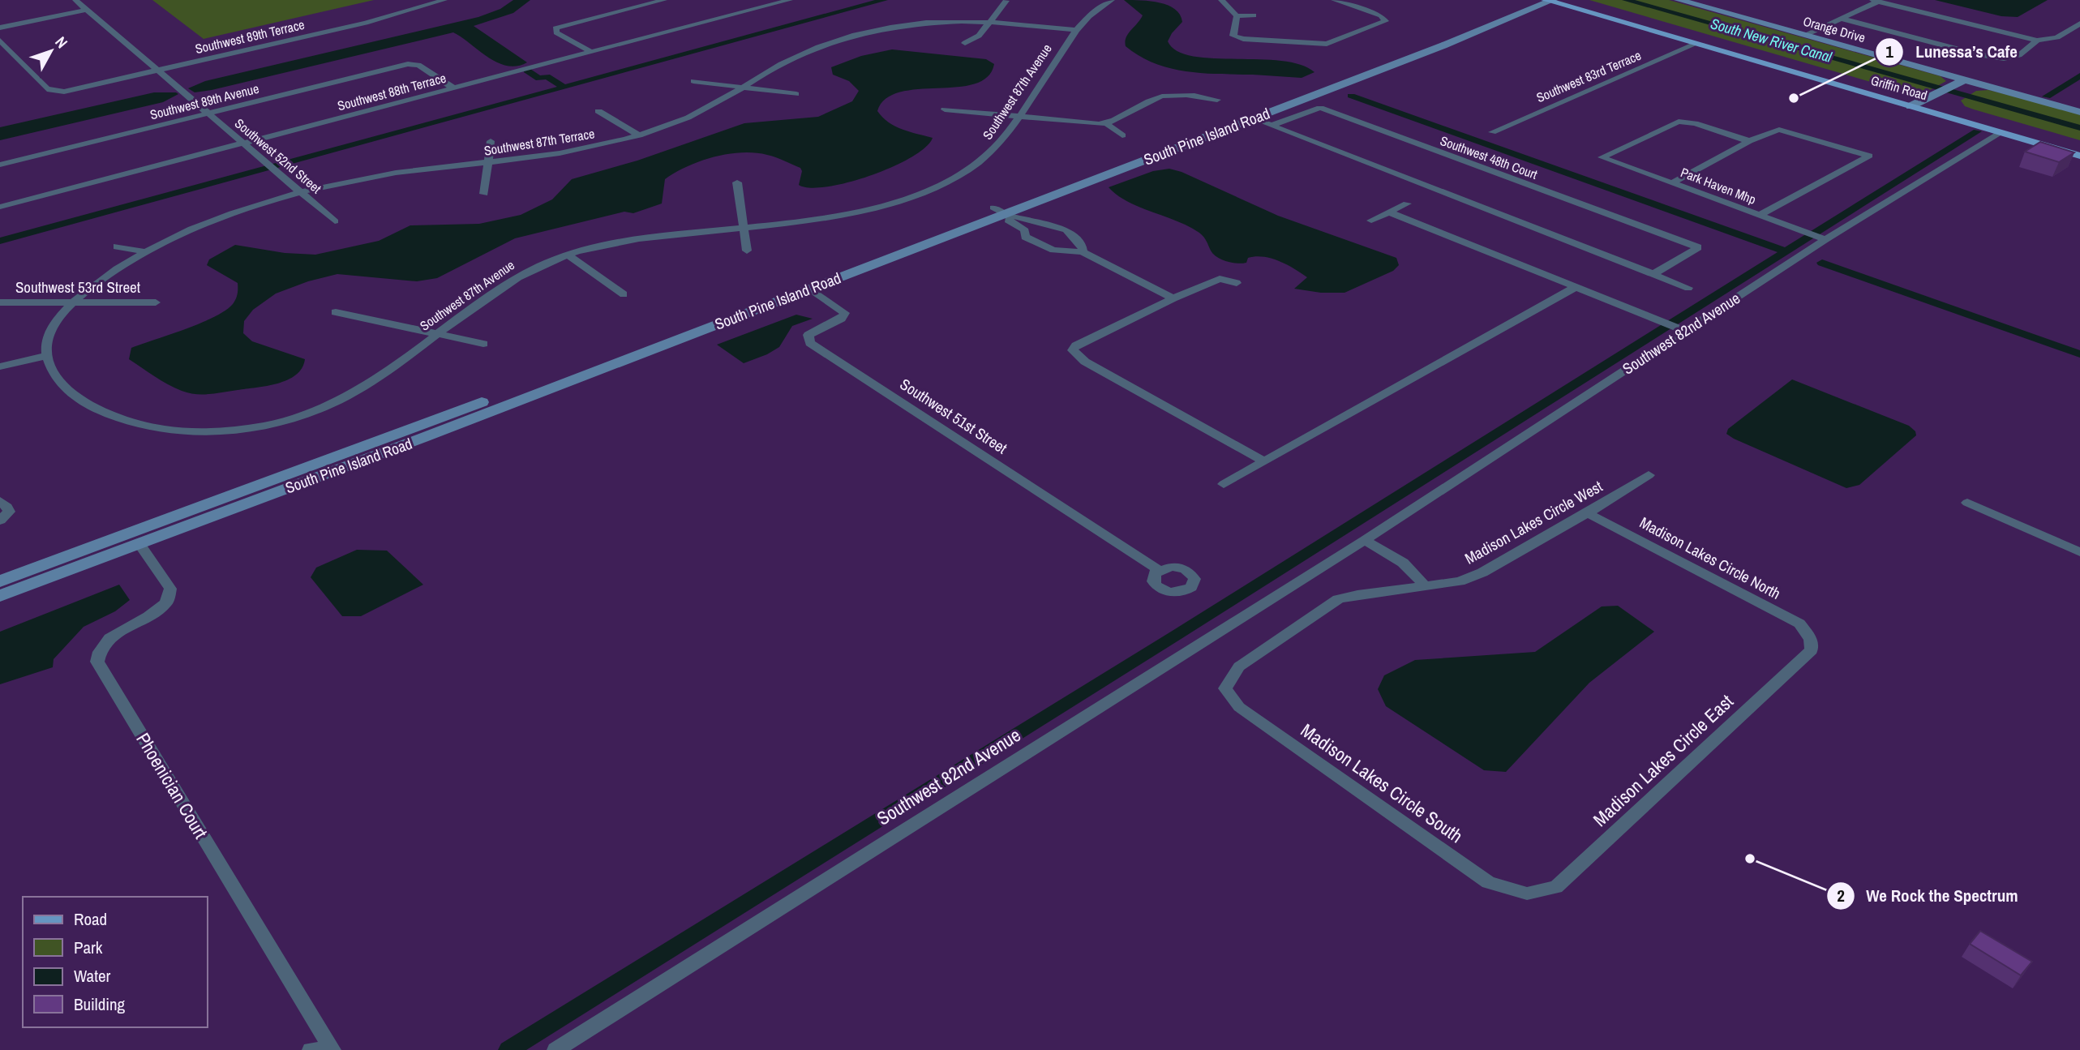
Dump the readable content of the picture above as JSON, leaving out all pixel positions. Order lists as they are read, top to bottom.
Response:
{
  "streets": {
    "main road": ["Orange Drive", "Griffin Road", "South Pine Island Road"],
    "street": [
      "Southwest 89th Terrace",
      "Southwest 83rd Terrace",
      "Southwest 88th Terrace",
      "Southwest 87th Avenue",
      "Southwest 89th Avenue",
      "Southwest 87th Terrace",
      "Southwest 52nd Street",
      "Southwest 48th Court",
      "Park Haven Mhp",
      "Southwest 53rd Street",
      "Southwest 82nd Avenue",
      "Southwest 51st Street",
      "Madison Lakes Circle West",
      "Madison Lakes Circle North",
      "Madison Lakes Circle East",
      "Madison Lakes Circle South",
      "Phoenician Court"
    ]
  },
  "crossings": [
    ["Southwest 89th Terrace", "Southwest 52nd Street"],
    ["Southwest 83rd Terrace", "Griffin Road"],
    ["Griffin Road", "South Pine Island Road"],
    ["Griffin Road", "Southwest 82nd Avenue"],
    ["Southwest 88th Terrace", "Southwest 89th Avenue"],
    ["Southwest 88th Terrace", "Southwest 52nd Street"],
    ["Southwest 87th Avenue", "Southwest 87th Terrace"],
    ["Southwest 89th Avenue", "Southwest 52nd Street"],
    ["South Pine Island Road", "Southwest 51st Street"],
    ["South Pine Island Road", "Phoenician Court"],
    ["Southwest 87th Terrace", "Southwest 52nd Street"],
    ["Southwest 87th Terrace", "Southwest 53rd Street"],
    ["Park Haven Mhp", "Southwest 82nd Avenue"],
    ["Madison Lakes Circle West", "Madison Lakes Circle North"],
    ["Madison Lakes Circle West", "Madison Lakes Circle South"],
    ["Madison Lakes Circle North", "Madison Lakes Circle East"],
    ["Madison Lakes Circle East", "Madison Lakes Circle South"]
  ],
  "water": ["South New River Canal"],
  "places": ["Lunessa’s Cafe", "We Rock the Spectrum"],
  "legend": [
    "Road",
    "Park",
    "Water",
    "Building"
  ],
  "north": "top right"
}
